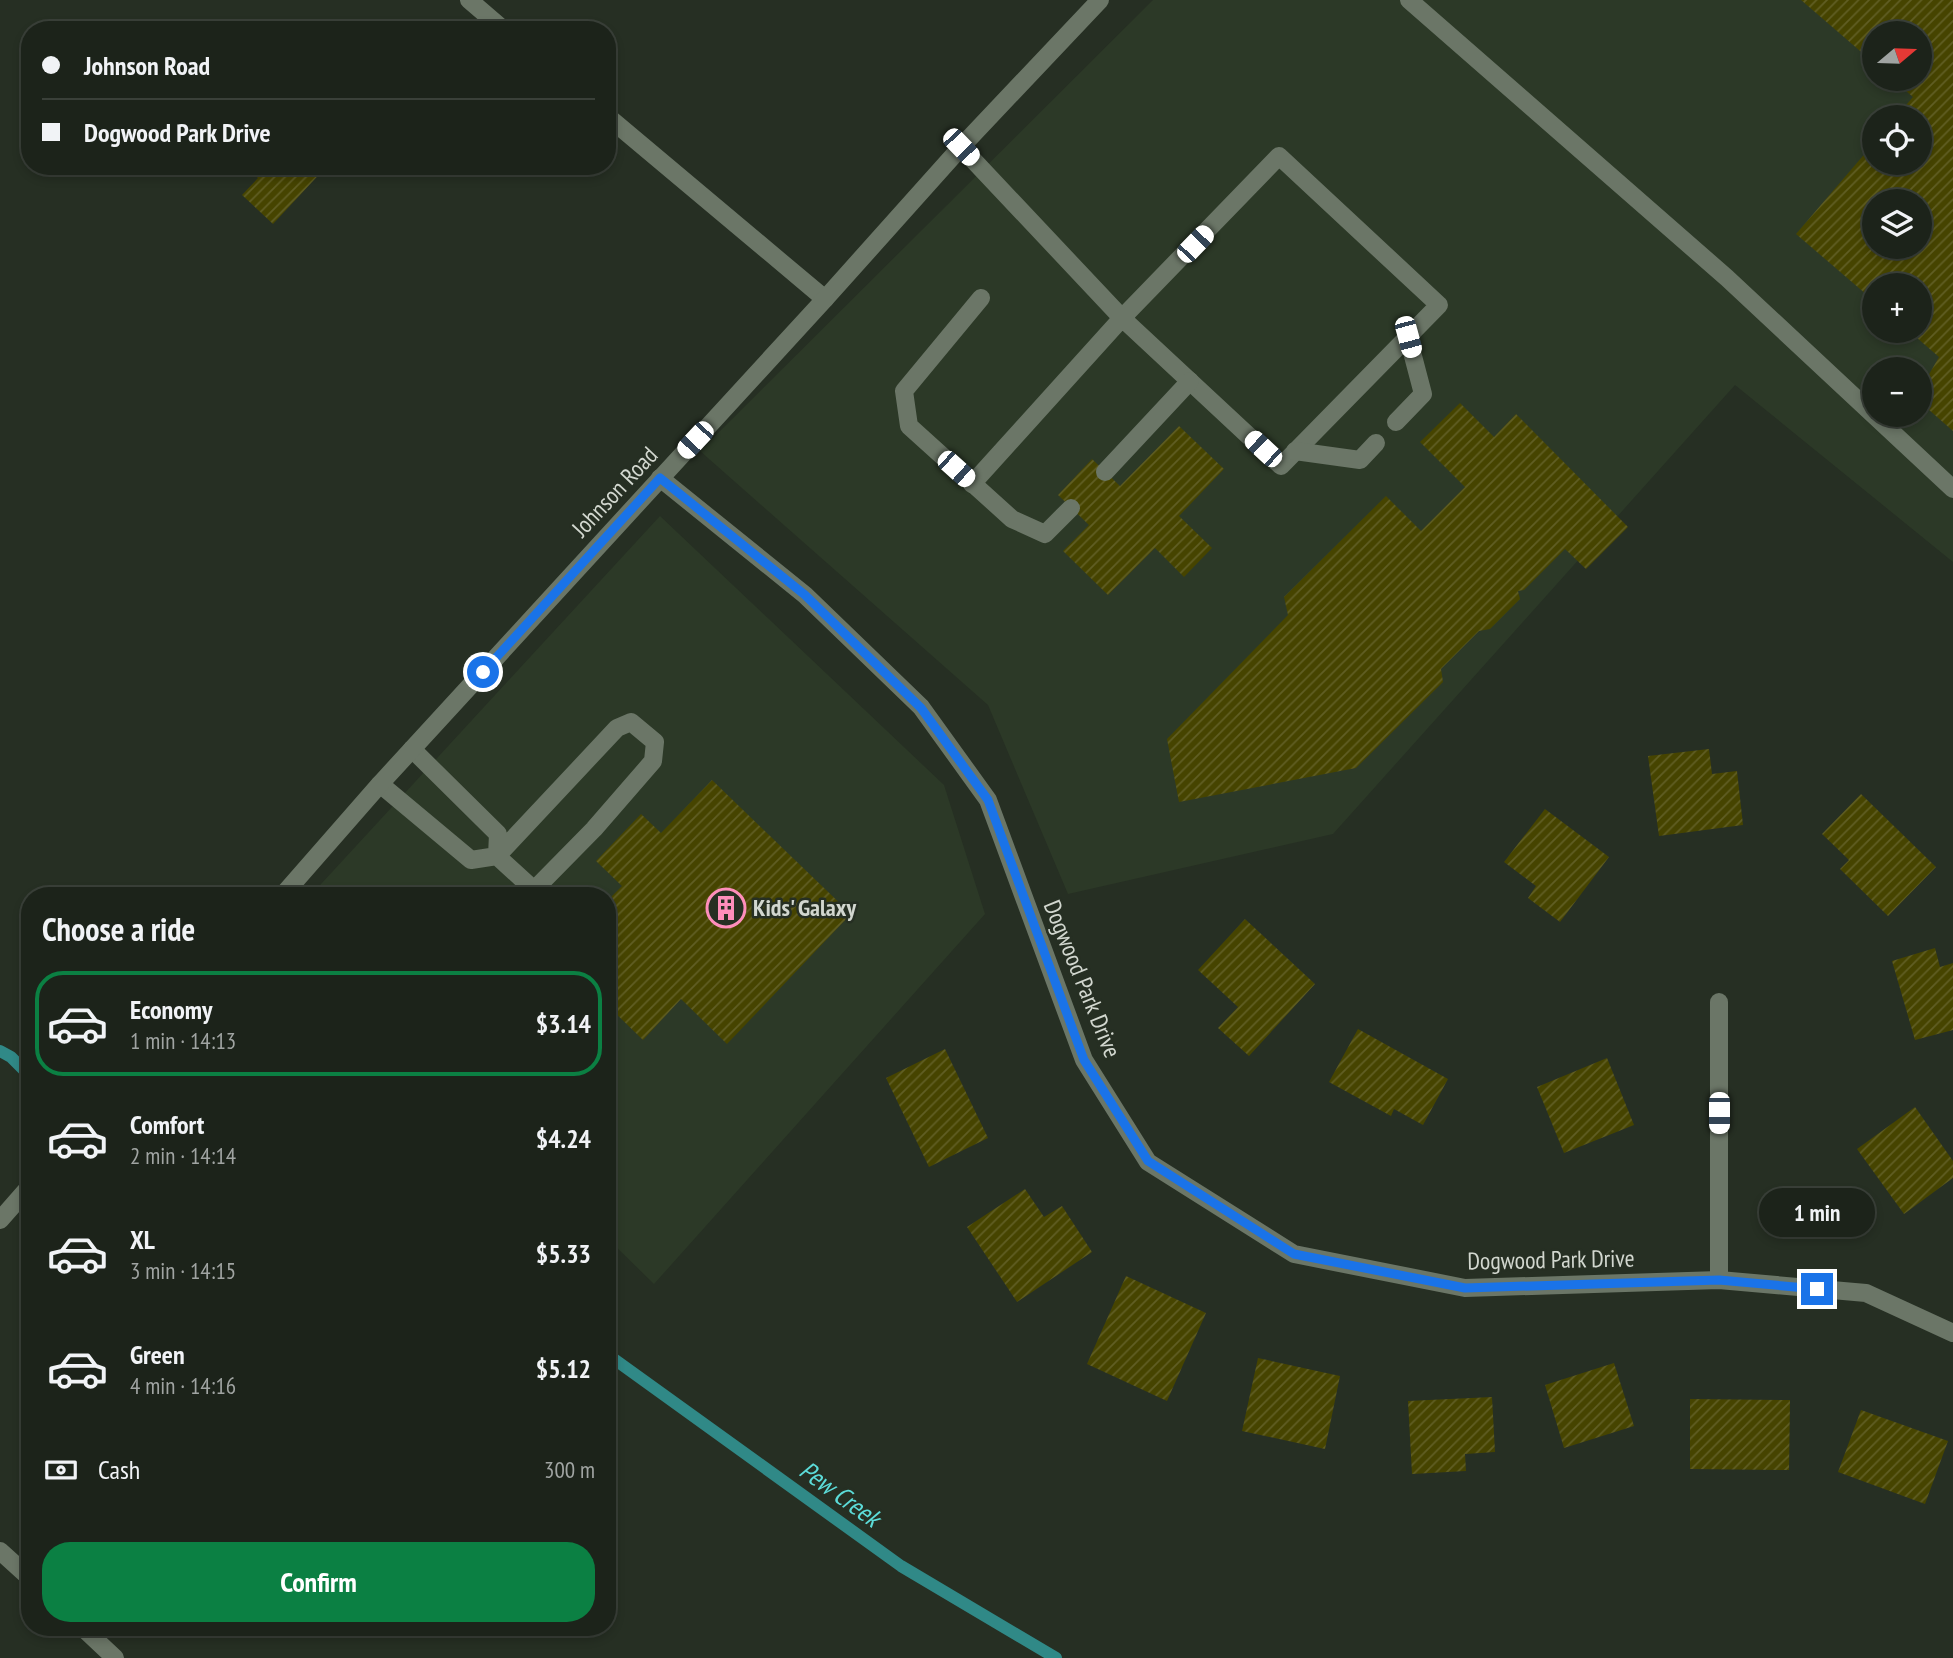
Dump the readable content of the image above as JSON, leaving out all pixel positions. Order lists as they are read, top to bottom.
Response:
{
  "streets": {
    "street": ["Johnson Road", "Dogwood Park Drive"]
  },
  "crossings": [
    ["Johnson Road", "Dogwood Park Drive"]
  ],
  "water": ["Pew Creek"],
  "places": {
    "building": ["Kids' Galaxy"]
  },
  "north": "right",
  "page": {
    "map_buttons": ["+", "−"],
    "banner": ["Johnson Road", "Dogwood Park Drive"],
    "heading": "Choose a ride",
    "list": [
      {
        "name": "Economy",
        "note": "1 min · 14:13",
        "value": "$3.14"
      },
      {
        "name": "Comfort",
        "note": "2 min · 14:14",
        "value": "$4.24"
      },
      {
        "name": "XL",
        "note": "3 min · 14:15",
        "value": "$5.33"
      },
      {
        "name": "Green",
        "note": "4 min · 14:16",
        "value": "$5.12"
      }
    ],
    "bubble": "1 min",
    "pay": ["Cash", "300 m"],
    "buttons": "Confirm"
  }
}
